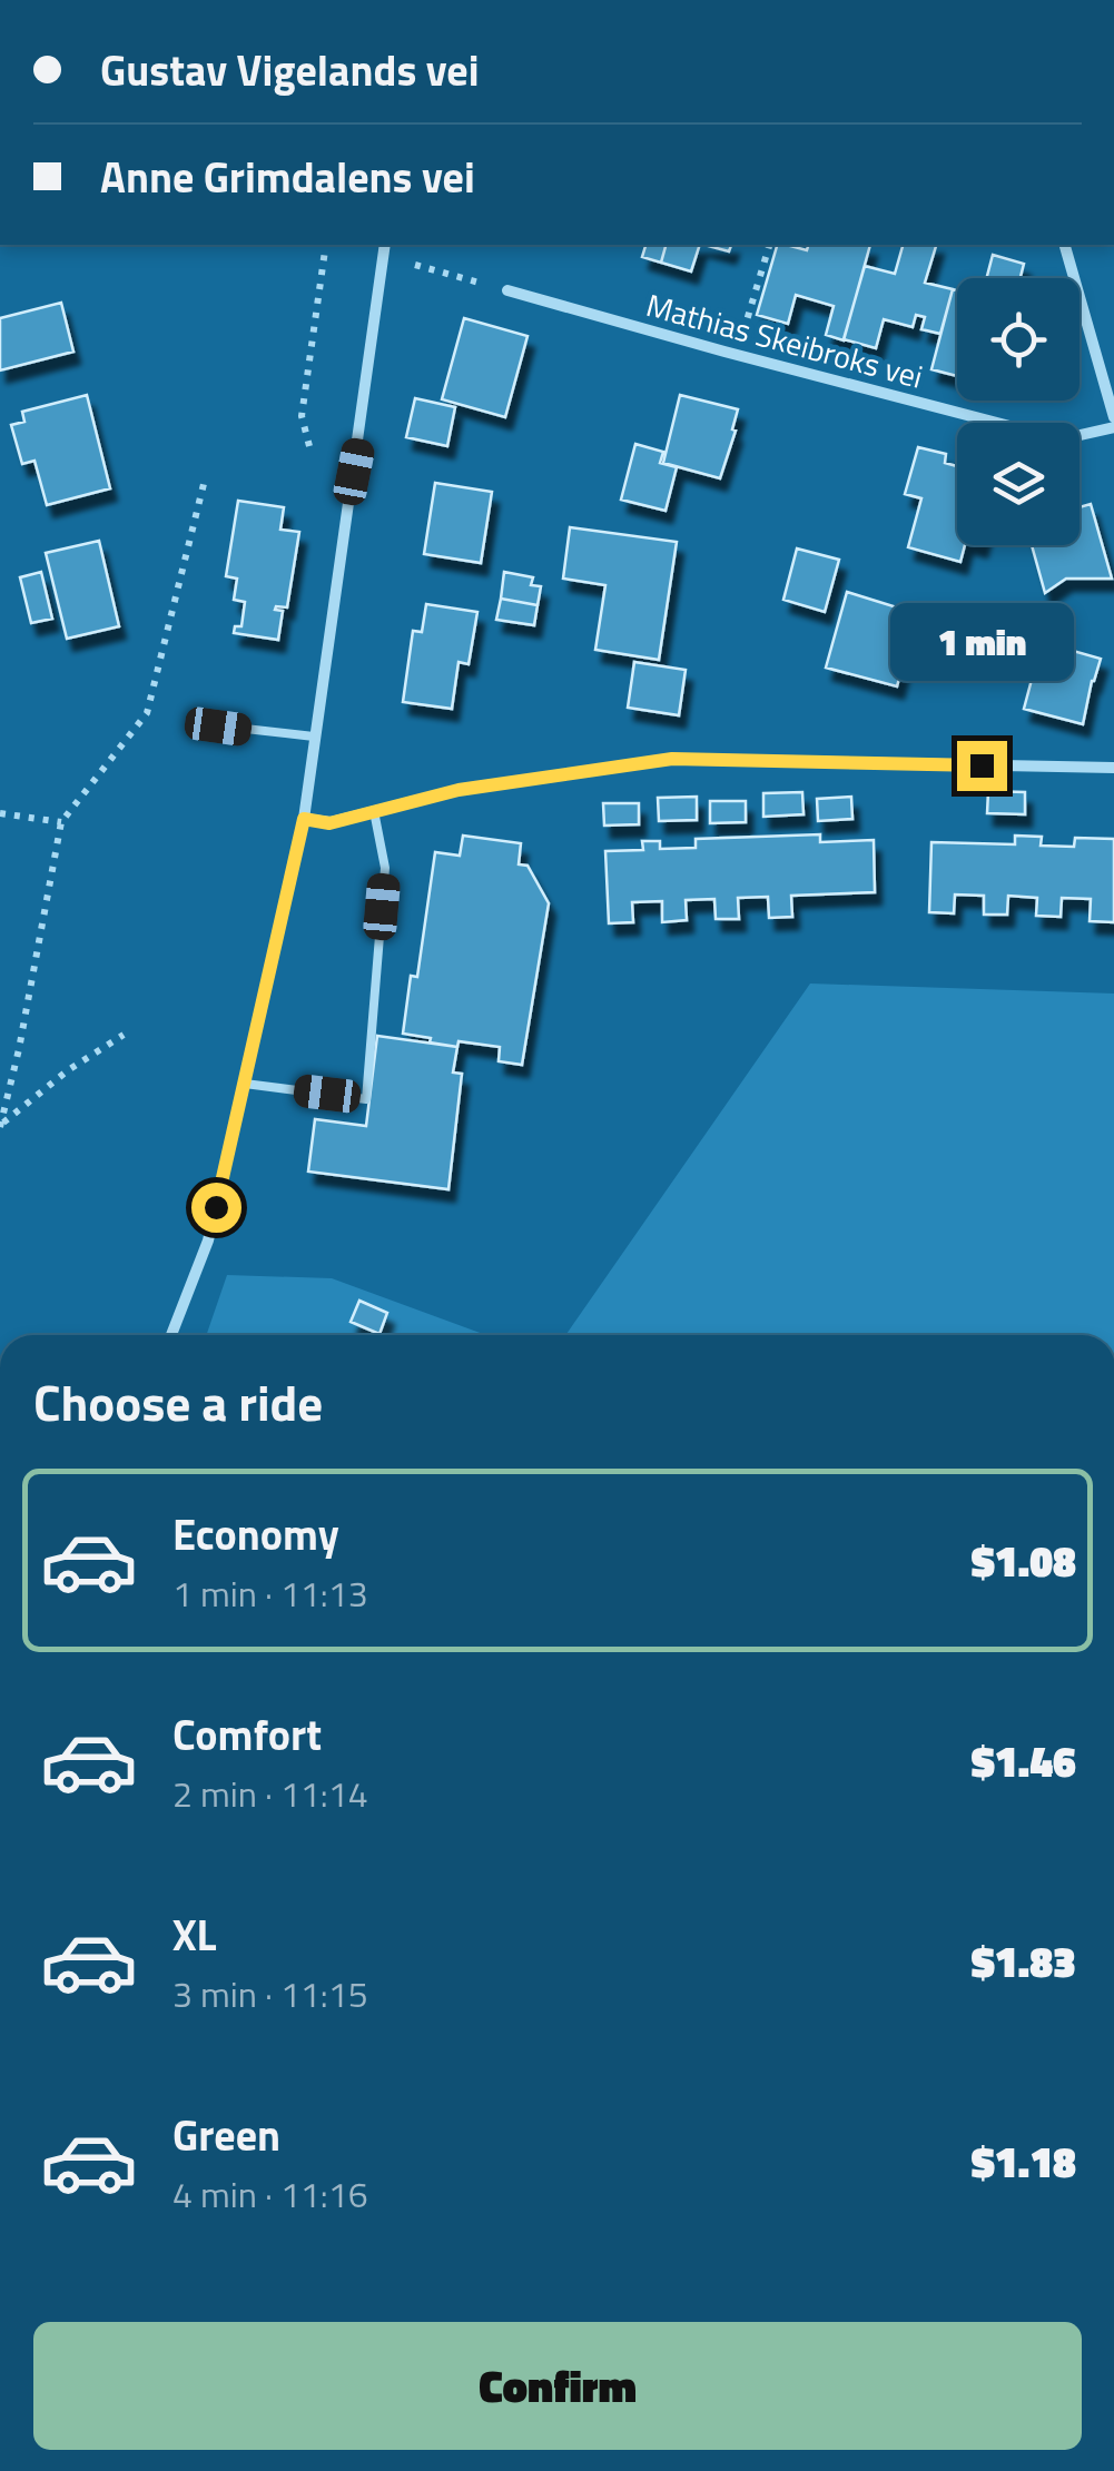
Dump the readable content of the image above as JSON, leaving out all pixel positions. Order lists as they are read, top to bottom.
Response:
{
  "streets": {
    "street": ["Mathias Skeibroks vei"]
  },
  "page": {
    "banner": ["Gustav Vigelands vei", "Anne Grimdalens vei"],
    "bubble": "1 min",
    "heading": "Choose a ride",
    "list": [
      {
        "name": "Economy",
        "note": "1 min · 11:13",
        "value": "$1.08"
      },
      {
        "name": "Comfort",
        "note": "2 min · 11:14",
        "value": "$1.46"
      },
      {
        "name": "XL",
        "note": "3 min · 11:15",
        "value": "$1.83"
      },
      {
        "name": "Green",
        "note": "4 min · 11:16",
        "value": "$1.18"
      }
    ],
    "buttons": "Confirm"
  }
}
